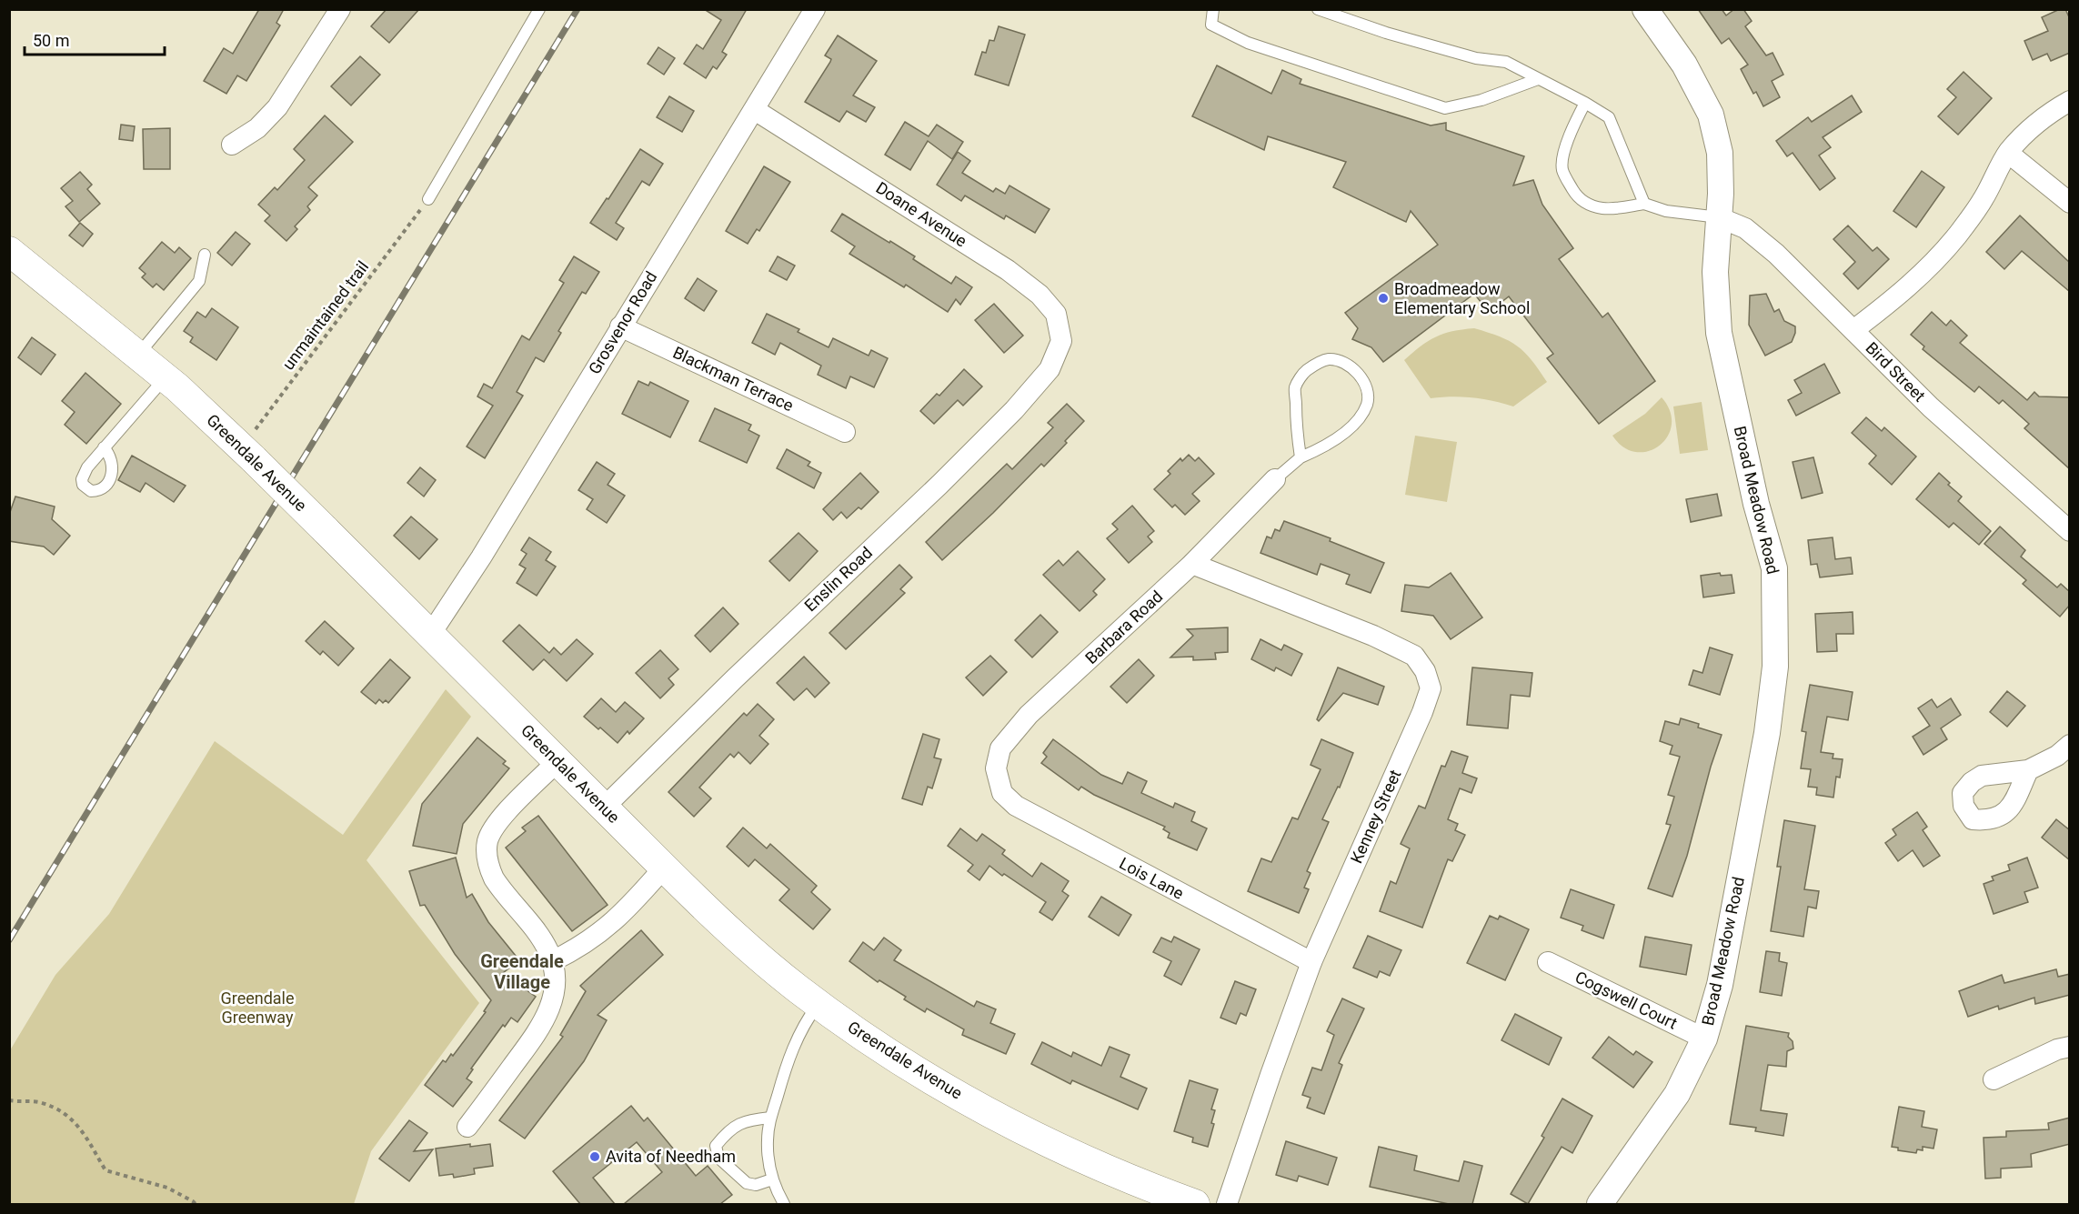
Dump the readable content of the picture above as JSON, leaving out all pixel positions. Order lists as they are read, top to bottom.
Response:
{
  "streets": {
    "main road": ["Greendale Avenue"],
    "street": [
      "Doane Avenue",
      "Grosvenor Road",
      "Bird Street",
      "Blackman Terrace",
      "Broad Meadow Road",
      "Enslin Road",
      "Barbara Road",
      "Kenney Street",
      "Lois Lane",
      "Cogswell Court"
    ],
    "path": ["unmaintained trail"]
  },
  "crossings": [
    ["Doane Avenue", "Grosvenor Road"],
    ["Doane Avenue", "Enslin Road"],
    ["unmaintained trail", "Greendale Avenue"],
    ["Grosvenor Road", "Blackman Terrace"],
    ["Grosvenor Road", "Greendale Avenue"],
    ["Bird Street", "Broad Meadow Road"],
    ["Greendale Avenue", "Enslin Road"],
    ["Broad Meadow Road", "Cogswell Court"],
    ["Barbara Road", "Kenney Street"],
    ["Barbara Road", "Lois Lane"],
    ["Kenney Street", "Lois Lane"]
  ],
  "districts": ["Greendale Village"],
  "parks": ["Greendale Greenway"],
  "places": ["Broadmeadow Elementary School", "Avita of Needham"],
  "scale_bar": "50 m"
}
